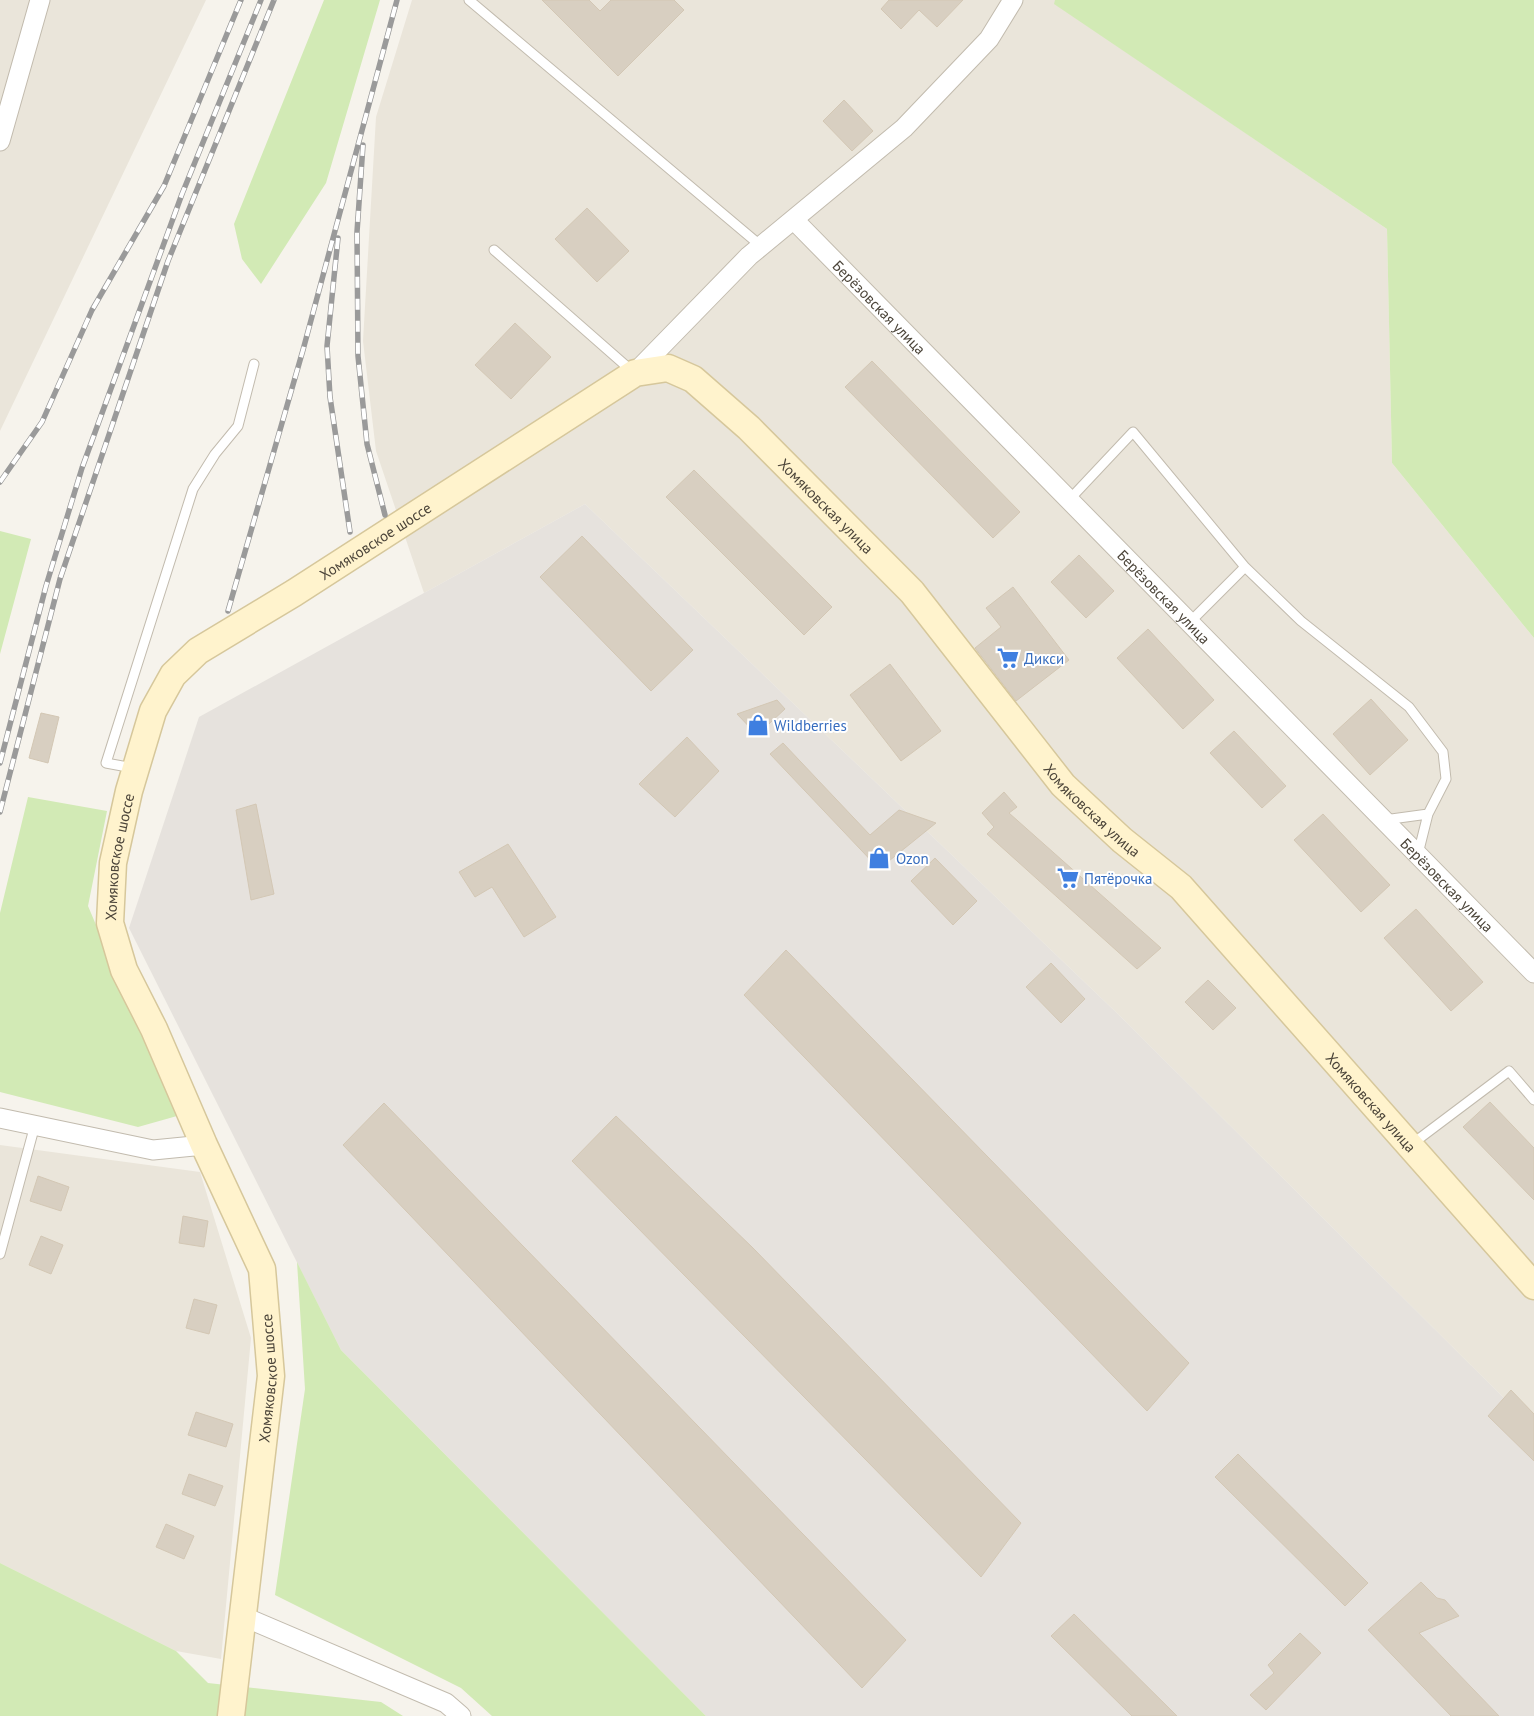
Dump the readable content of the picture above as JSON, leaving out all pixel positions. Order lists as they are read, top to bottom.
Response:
{
  "streets": {
    "street": ["Берёзовская улица", "Хомяковская улица", "Хомяковское шоссе"]
  },
  "crossings": [
    ["Хомяковская улица", "Хомяковское шоссе"]
  ],
  "places": {
    "supermarket": ["Дикси", "Пятёрочка"],
    "shop": ["Wildberries", "Ozon"]
  }
}
